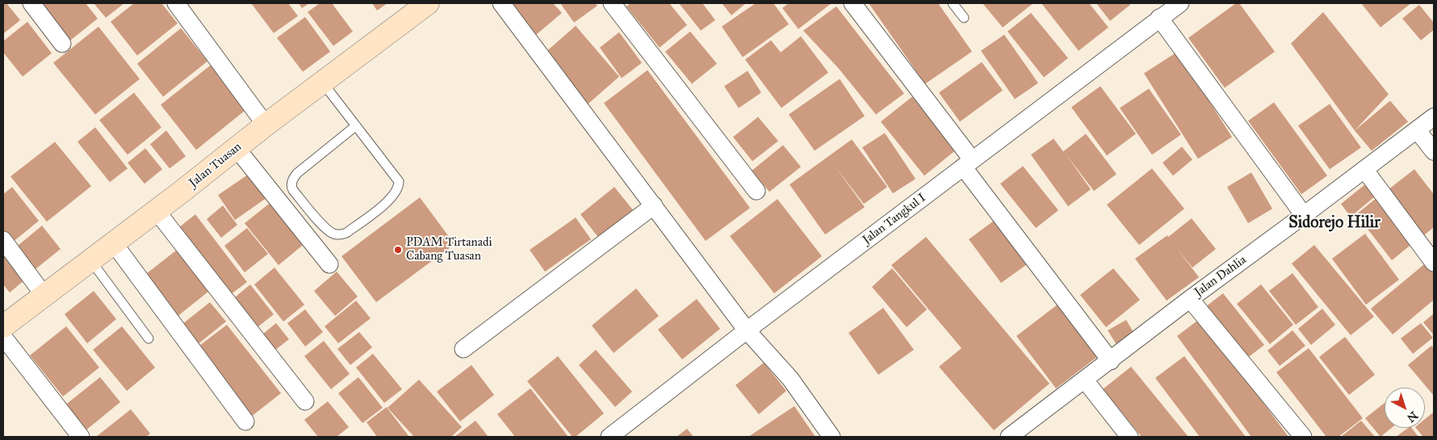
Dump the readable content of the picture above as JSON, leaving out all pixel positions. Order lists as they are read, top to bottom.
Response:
{
  "streets": {
    "street": ["Jalan Tuasan", "Jalan Tangkul I", "Jalan Dahlia"]
  },
  "districts": ["Sidorejo Hilir"],
  "places": ["PDAM Tirtanadi Cabang Tuasan"],
  "north": "bottom right"
}
